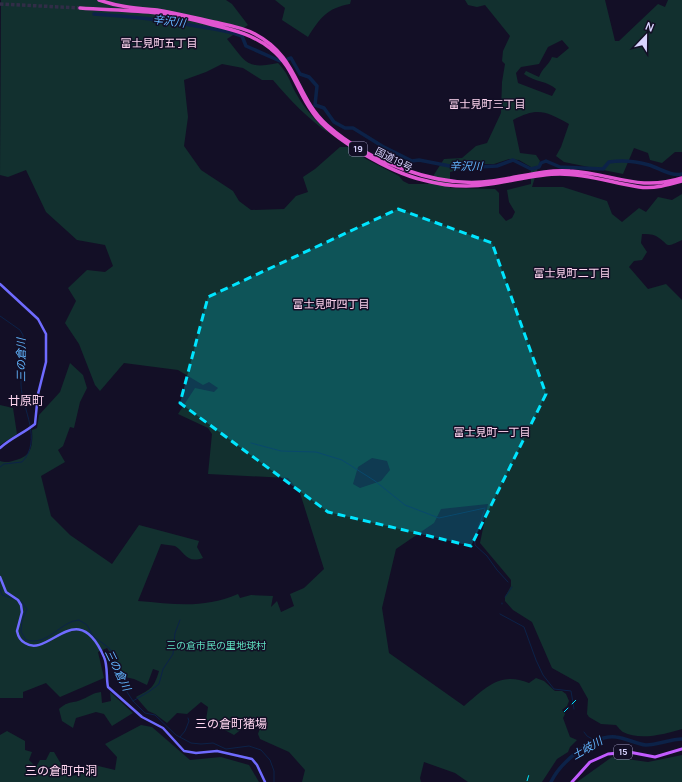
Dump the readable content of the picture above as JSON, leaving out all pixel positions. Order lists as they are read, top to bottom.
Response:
{
  "streets": {
    "highway": ["19", "国道19号"],
    "main road": ["15"]
  },
  "districts": [
    "富士見町五丁目",
    "富士見町三丁目",
    "富士見町二丁目",
    "富士見町四丁目",
    "廿原町",
    "富士見町一丁目",
    "三の倉町猪場",
    "三の倉町中洞"
  ],
  "water": ["辛沢川", "三の倉川", "土岐川"],
  "parks": ["三の倉市民の里地球村"],
  "north": "top"
}
